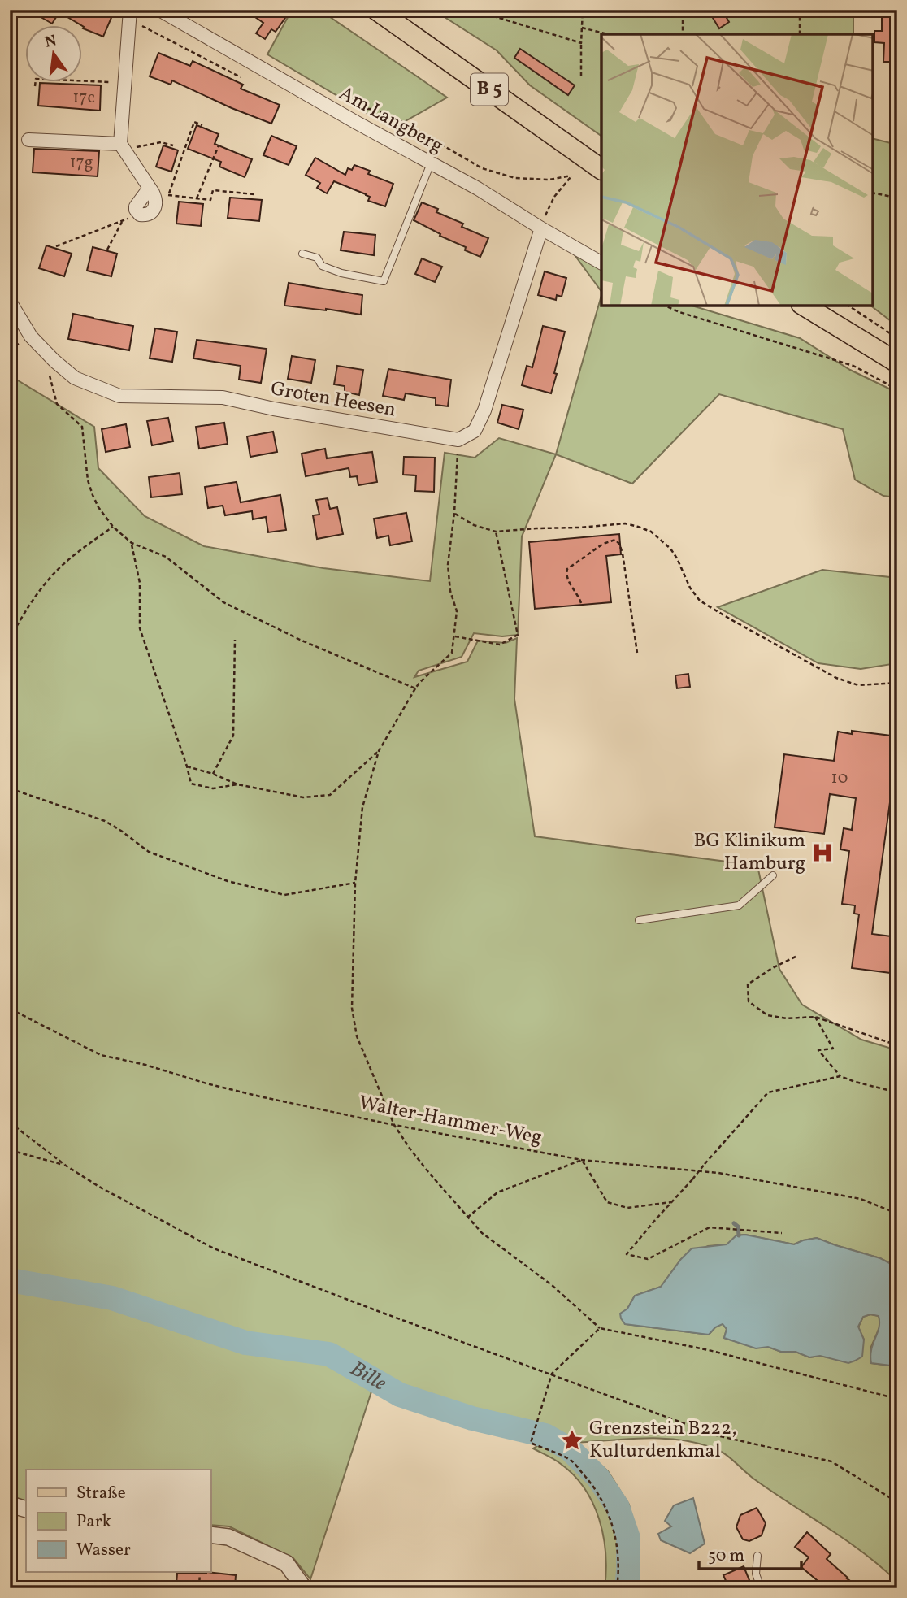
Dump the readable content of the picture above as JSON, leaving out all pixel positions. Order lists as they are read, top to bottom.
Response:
{
  "streets": {
    "main road": ["B 5"],
    "street": ["Am Langberg", "Groten Heesen"],
    "path": ["Walter-Hammer-Weg"]
  },
  "water": ["Bille"],
  "places": {
    "hospital": ["BG Klinikum Hamburg"],
    "place": ["Grenzstein B222, Kulturdenkmal"]
  },
  "house_numbers": ["17c", "17g", "10"],
  "legend": ["Straße", "Park", "Wasser"],
  "scale_bar": "50 m",
  "north": "top"
}
